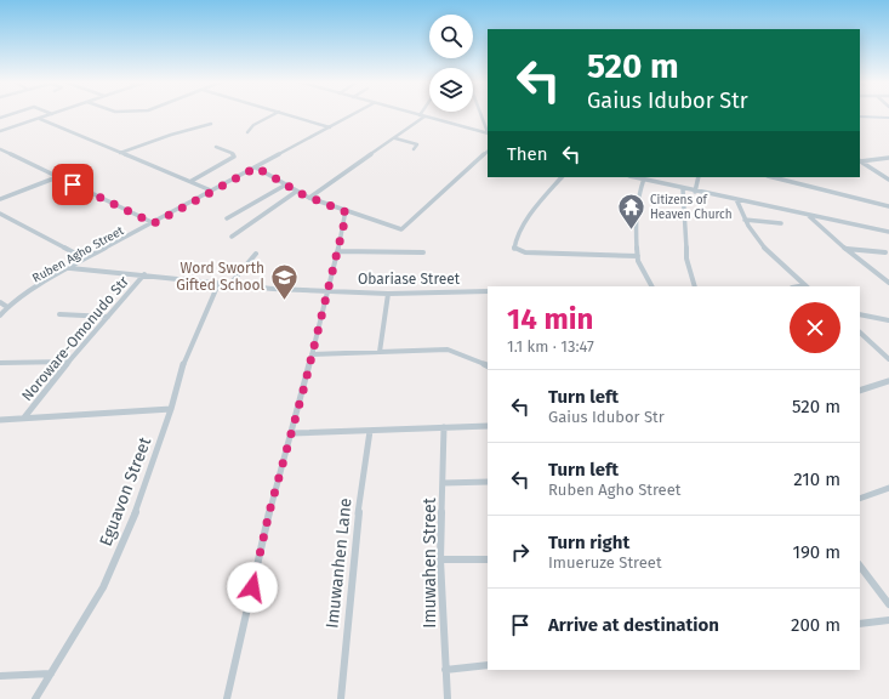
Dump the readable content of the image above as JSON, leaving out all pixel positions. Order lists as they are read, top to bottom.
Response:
{
  "streets": {
    "street": [
      "Ruben Agho Street",
      "Obariase Street",
      "Noroware-Omonudo Str",
      "Eguavon Street",
      "Imuwanhen Lane",
      "Imuwahen Street"
    ]
  },
  "crossings": [
    ["Ruben Agho Street", "Obariase Street"],
    ["Obariase Street", "Noroware-Omonudo Str"],
    ["Obariase Street", "Eguavon Street"]
  ],
  "places": {
    "temple": ["Citizens of Heaven Church"],
    "school or university": ["Word Sworth Gifted School"]
  },
  "page": {
    "turn": ["520 m", "Gaius Idubor Str"],
    "then": "Then",
    "heading": ["14 min", "1.1 km · 13:47"],
    "list": [
      {
        "name": "Turn left",
        "note": "Gaius Idubor Str",
        "value": "520 m"
      },
      {
        "name": "Turn left",
        "note": "Ruben Agho Street",
        "value": "210 m"
      },
      {
        "name": "Turn right",
        "note": "Imueruze Street",
        "value": "190 m"
      },
      {
        "name": "Arrive at destination",
        "value": "200 m"
      }
    ]
  }
}
